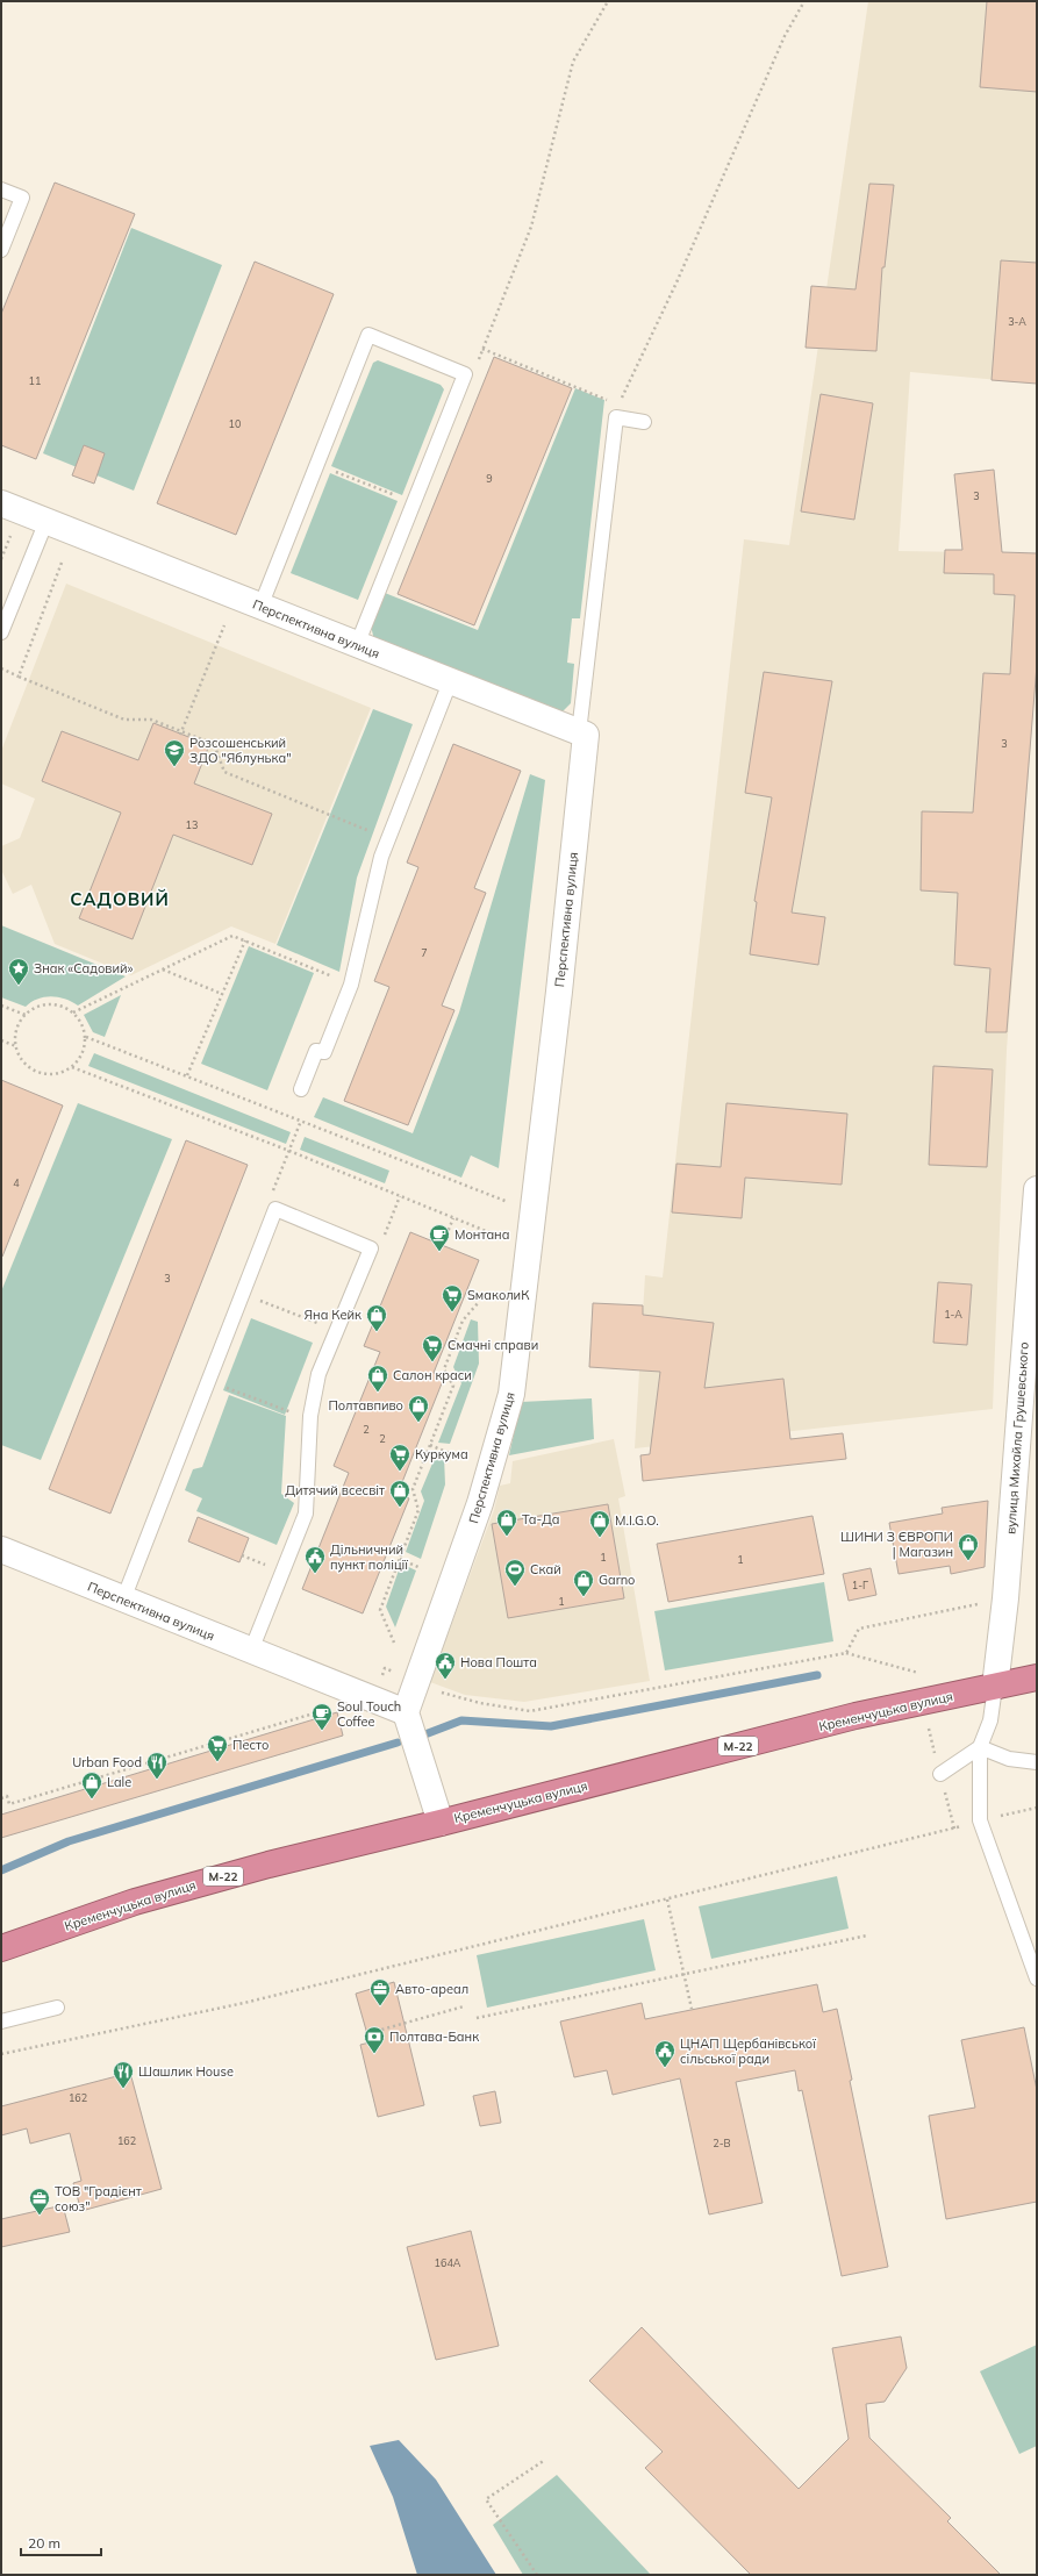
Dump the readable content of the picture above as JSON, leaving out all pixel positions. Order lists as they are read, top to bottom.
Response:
{
  "streets": {
    "highway": ["Кременчуцька вулиця", "М-22"],
    "street": ["Перспективна вулиця", "вулиця Михайла Грушевського"]
  },
  "crossings": [
    ["вулиця Михайла Грушевського", "Кременчуцька вулиця"]
  ],
  "districts": ["САДОВИЙ"],
  "places": {
    "school or university": ["Розсошенський ЗДО \"Яблунька\""],
    "place": ["Знак «Садовий»"],
    "cafe": ["Монтана", "Soul Touch Coffee"],
    "supermarket": [
      "SмаколиК",
      "Смачні справи",
      "Куркума",
      "Песто"
    ],
    "shop": [
      "Яна Кейк",
      "Салон краси",
      "Полтавпиво",
      "Дитячий всесвіт",
      "Та-Да",
      "M.I.G.O.",
      "ШИНИ З ЄВРОПИ | Магазин",
      "Garno",
      "Lale"
    ],
    "public building": ["Дільничний пункт поліції", "Нова Пошта", "ЦНАП Щербанівської сільської ради"],
    "sports": ["Скай"],
    "restaurant": ["Urban Food", "Шашлик House"],
    "office": ["Авто-ареал", "ТОВ \"Градієнт союз\""],
    "bank": ["Полтава-Банк"]
  },
  "house_numbers": [
    "3-А",
    "11",
    "10",
    "9",
    "3",
    "3",
    "13",
    "7",
    "4",
    "3",
    "1-А",
    "2",
    "2",
    "1",
    "1",
    "1-Г",
    "1",
    "162",
    "162",
    "2-В",
    "164А"
  ],
  "scale_bar": "20 m"
}
